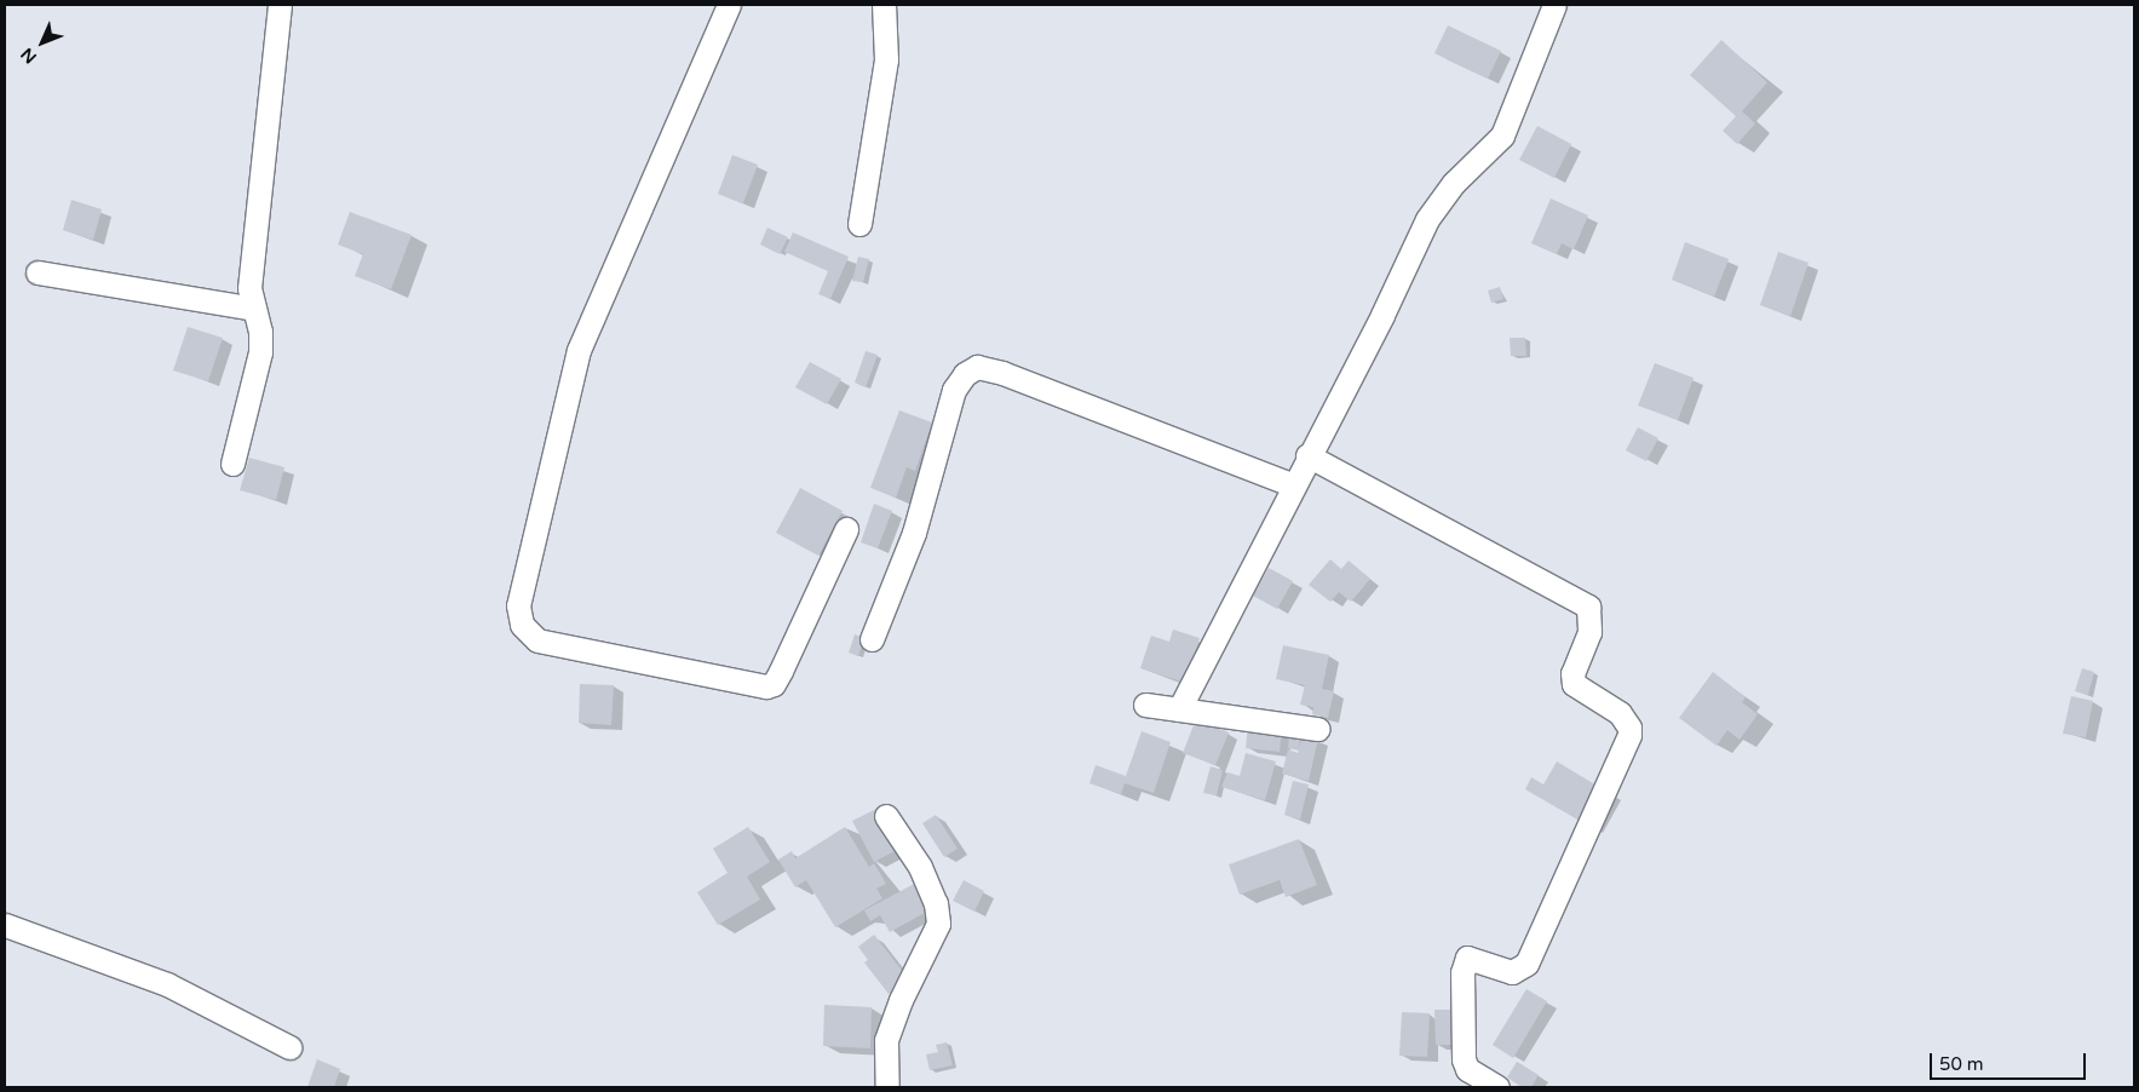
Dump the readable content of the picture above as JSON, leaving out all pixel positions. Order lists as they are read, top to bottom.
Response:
{
  "scale_bar": "50 m",
  "north": "bottom left"
}
